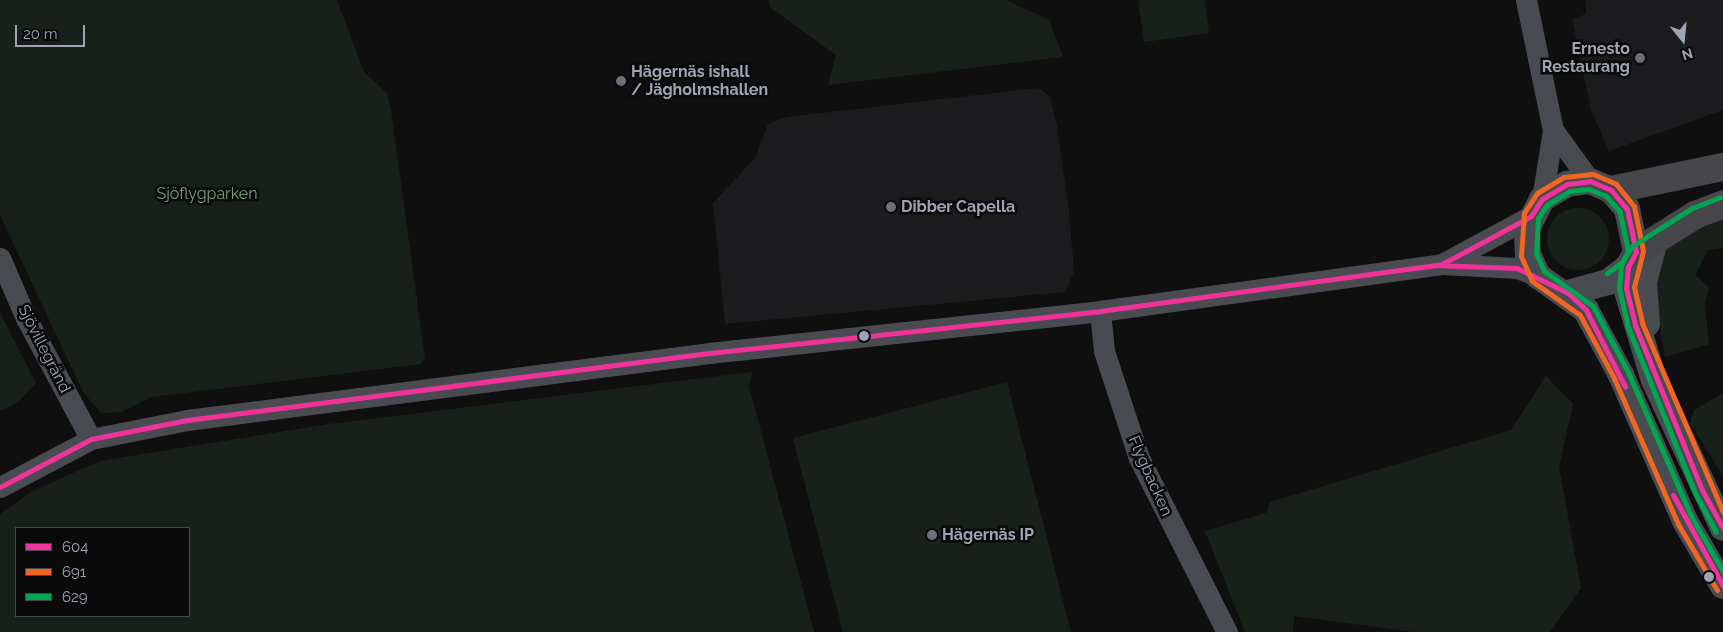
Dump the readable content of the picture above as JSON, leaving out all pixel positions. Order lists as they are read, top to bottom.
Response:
{
  "streets": {
    "street": ["Sjövillegränd", "Flygbacken"]
  },
  "parks": ["Sjöflygparken"],
  "places": [
    "Ernesto Restaurang",
    "Hägernäs ishall / Jägholmshallen",
    "Dibber Capella",
    "Hägernäs IP"
  ],
  "lines": ["transit line 691", "transit line 604", "transit line 629"],
  "legend": ["604", "691", "629"],
  "scale_bar": "20 m",
  "north": "bottom"
}
